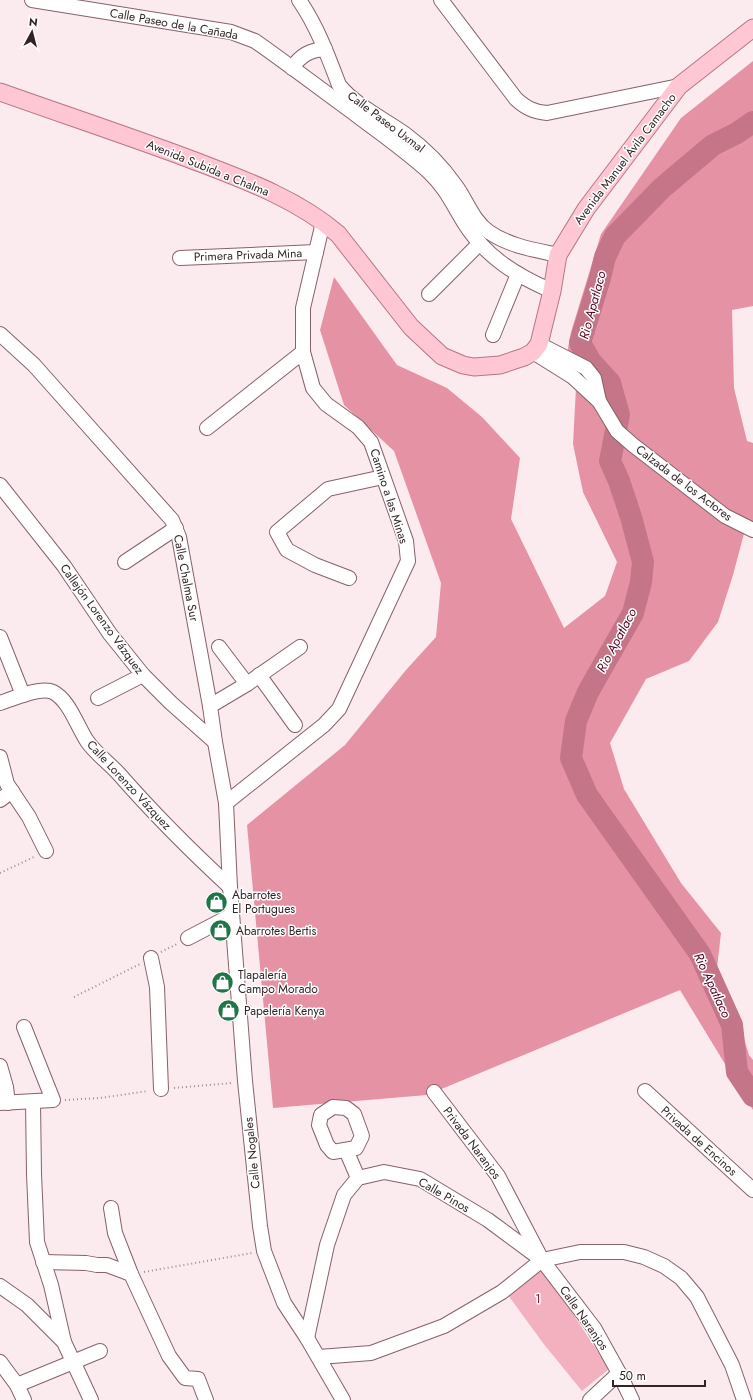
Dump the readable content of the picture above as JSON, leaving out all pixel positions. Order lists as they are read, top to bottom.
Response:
{
  "streets": {
    "main road": ["Avenida Manuel Ávila Camacho", "Avenida Subida a Chalma"],
    "street": [
      "Calle Paseo de la Cañada",
      "Calle Paseo Uxmal",
      "Primera Privada Mina",
      "Calzada de los Actores",
      "Camino a las Minas",
      "Calle Chalma Sur",
      "Callejón Lorenzo Vázquez",
      "Calle Lorenzo Vázquez",
      "Privada de Encinos",
      "Privada Naranjos",
      "Calle Nogales",
      "Calle Pinos",
      "Calle Naranjos"
    ]
  },
  "crossings": [
    ["Calle Paseo de la Cañada", "Calle Paseo Uxmal"],
    ["Calle Paseo Uxmal", "Avenida Manuel Ávila Camacho"],
    ["Avenida Manuel Ávila Camacho", "Avenida Subida a Chalma"],
    ["Avenida Manuel Ávila Camacho", "Calzada de los Actores"],
    ["Avenida Subida a Chalma", "Calzada de los Actores"],
    ["Avenida Subida a Chalma", "Camino a las Minas"],
    ["Primera Privada Mina", "Camino a las Minas"],
    ["Camino a las Minas", "Calle Chalma Sur"],
    ["Calle Chalma Sur", "Callejón Lorenzo Vázquez"],
    ["Calle Chalma Sur", "Calle Lorenzo Vázquez"],
    ["Calle Chalma Sur", "Calle Nogales"],
    ["Calle Lorenzo Vázquez", "Calle Nogales"],
    ["Privada Naranjos", "Calle Pinos"],
    ["Privada Naranjos", "Calle Naranjos"],
    ["Calle Pinos", "Calle Naranjos"]
  ],
  "water": ["Rio Apatlaco"],
  "parks": ["1"],
  "places": {
    "shop": [
      "Abarrotes El Portugues",
      "Abarrotes Bertis",
      "Tlapalería Campo Morado",
      "Papelería Kenya"
    ]
  },
  "scale_bar": "50 m",
  "north": "top"
}
